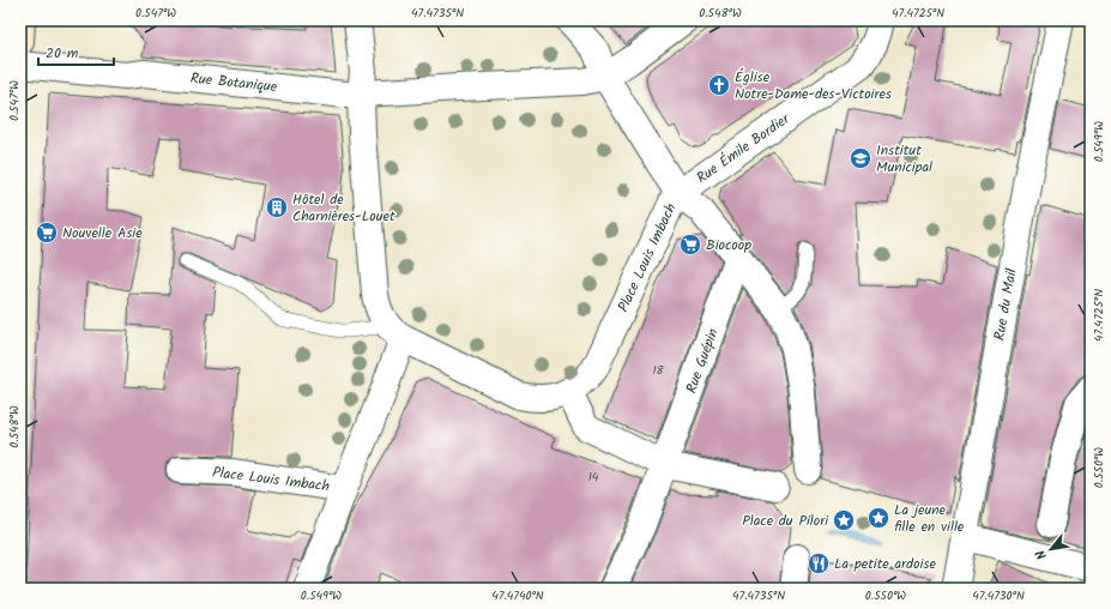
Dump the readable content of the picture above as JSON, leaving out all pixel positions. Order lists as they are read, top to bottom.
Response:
{
  "streets": {
    "street": [
      "Rue Botanique",
      "Rue Émile Bordier",
      "Place Louis Imbach",
      "Rue du Mail",
      "Rue Guépin"
    ]
  },
  "crossings": [
    ["Rue Émile Bordier", "Place Louis Imbach"]
  ],
  "places": {
    "church": ["Église Notre-Dame-des-Victoires"],
    "school or university": ["Institut Municipal"],
    "building": ["Hôtel de Charnières-Louet"],
    "supermarket": ["Nouvelle Asie", "Biocoop"],
    "place": ["La jeune fille en ville", "Place du Pilori"],
    "restaurant": ["La petite ardoise"]
  },
  "house_numbers": ["18", "14"],
  "scale_bar": "20 m",
  "north": "bottom left",
  "coordinates": [
    "0.547°W",
    "47.4735°N",
    "0.548°W",
    "47.4725°N",
    "0.549°W",
    "0.550°W",
    "47.4740°N",
    "47.4730°N"
  ]
}
